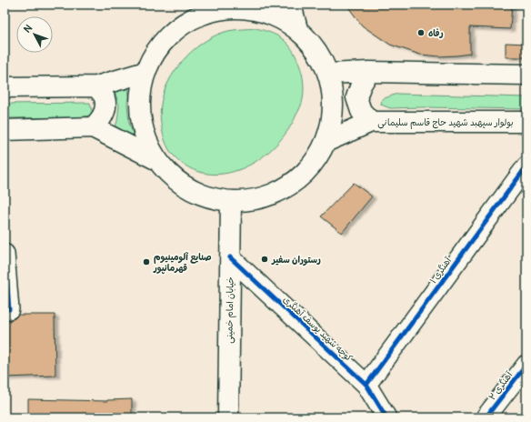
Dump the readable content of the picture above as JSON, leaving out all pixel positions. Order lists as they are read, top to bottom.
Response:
{
  "streets": {
    "main road": ["بولوار سپهبد شهید حاج قاسم سلیمانی", "خیابان امام خمینی"],
    "street": ["آهنگری ۱", "کوچه شهید یوسف آهنگری", "آهنگری ۲"]
  },
  "crossings": [
    ["آهنگری ۱", "کوچه شهید یوسف آهنگری"],
    ["خیابان امام خمینی", "کوچه شهید یوسف آهنگری"]
  ],
  "places": ["رفاه", "رستوران سفیر", "صنایع آلومینیوم قهرمانپور"],
  "north": "top left"
}
